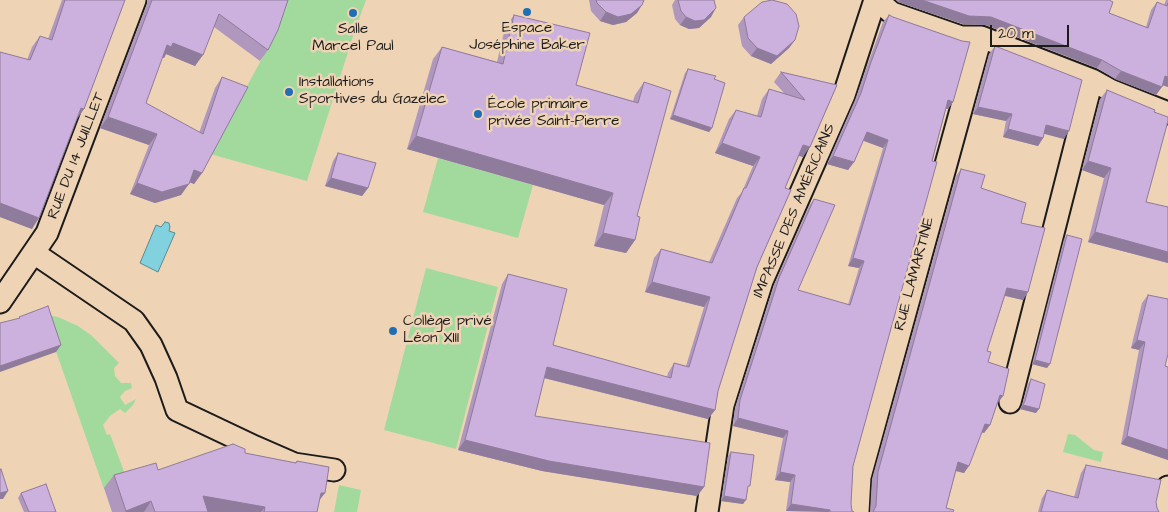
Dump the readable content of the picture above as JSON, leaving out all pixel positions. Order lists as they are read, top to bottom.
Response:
{
  "streets": {
    "street": ["RUE DU 14 JUILLET", "IMPASSE DES AMÉRICAINS", "RUE LAMARTINE"]
  },
  "places": [
    "Espace Joséphine Baker",
    "Salle Marcel Paul",
    "Installations Sportives du Gazelec",
    "École primaire privée Saint-Pierre",
    "Collège privé Léon XIII"
  ],
  "scale_bar": "20 m"
}
